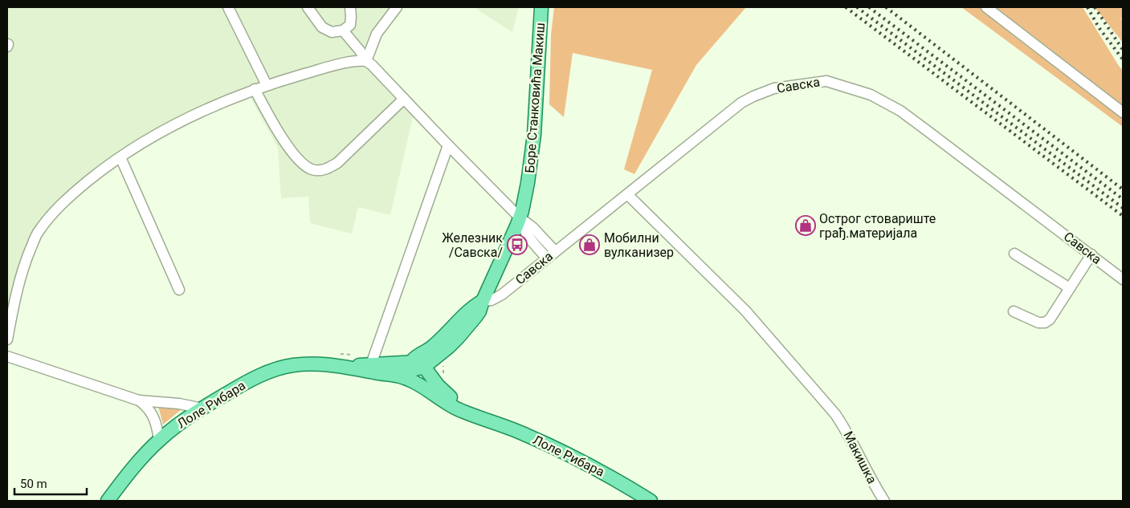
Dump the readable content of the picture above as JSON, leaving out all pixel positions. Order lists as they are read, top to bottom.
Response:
{
  "streets": {
    "main road": ["Савска", "Боре Станковића Макиш", "Лоле Рибара"],
    "street": ["Макишка"]
  },
  "crossings": [
    ["Савска", "Боре Станковића Макиш"],
    ["Савска", "Лоле Рибара"],
    ["Савска", "Макишка"]
  ],
  "places": {
    "shop": ["Острог стовариште грађ.материјала", "Мобилни вулканизер"],
    "bus stop": ["Железник /Савска/"]
  },
  "scale_bar": "50 m"
}
